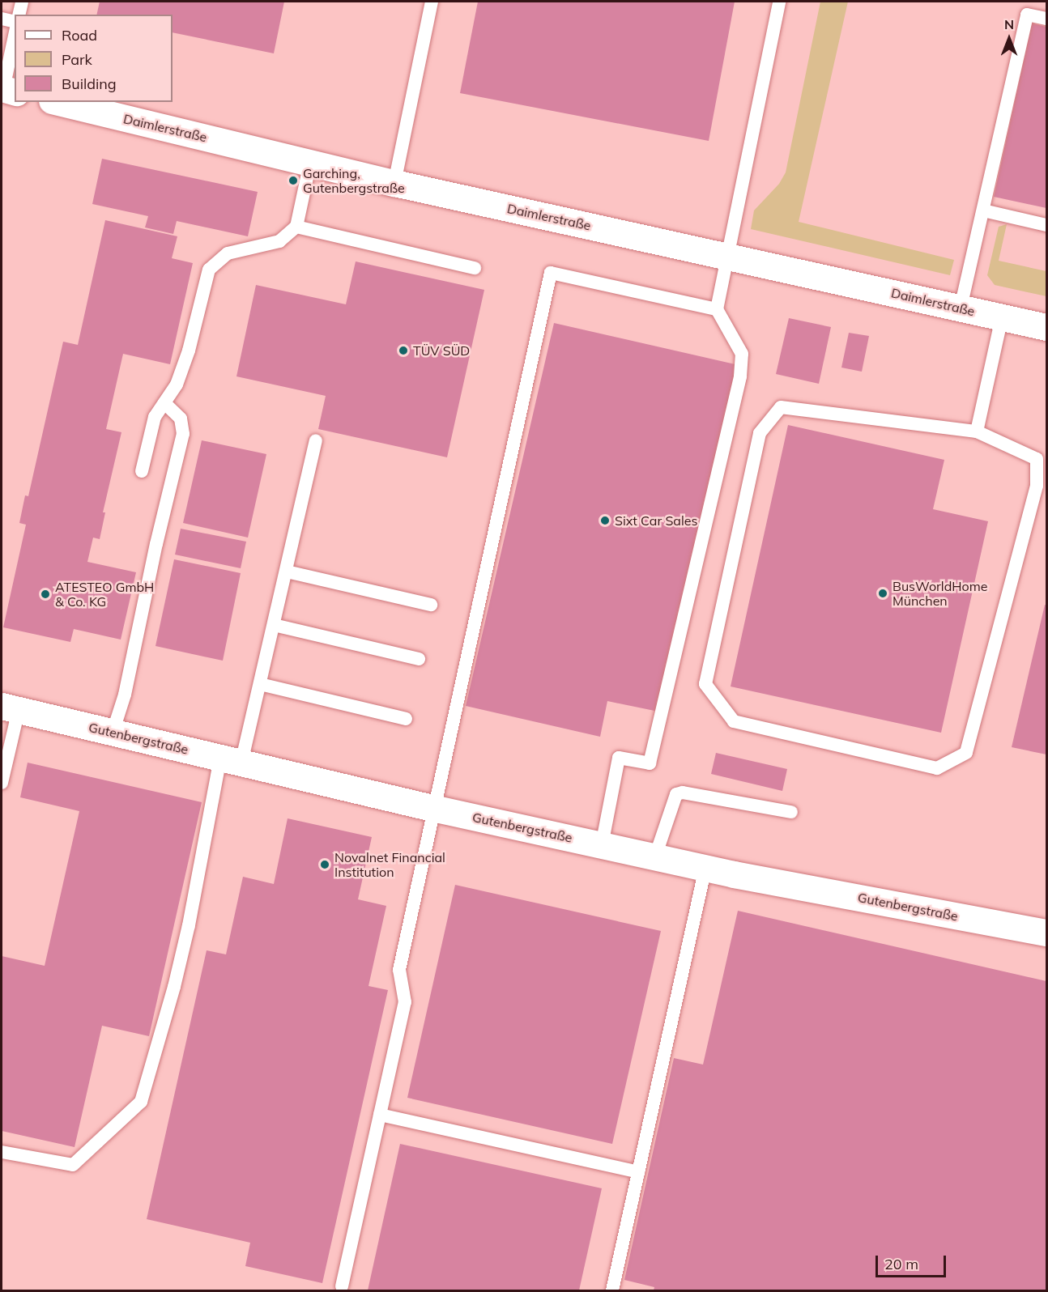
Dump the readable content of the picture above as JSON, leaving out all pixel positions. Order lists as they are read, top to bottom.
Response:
{
  "streets": {
    "street": ["Daimlerstraße", "Gutenbergstraße"]
  },
  "places": [
    "Garching, Gutenbergstraße",
    "TÜV SÜD",
    "Sixt Car Sales",
    "BusWorldHome München",
    "ATESTEO GmbH & Co. KG",
    "Novalnet Financial Institution"
  ],
  "legend": ["Road", "Park", "Building"],
  "scale_bar": "20 m",
  "north": "top"
}
